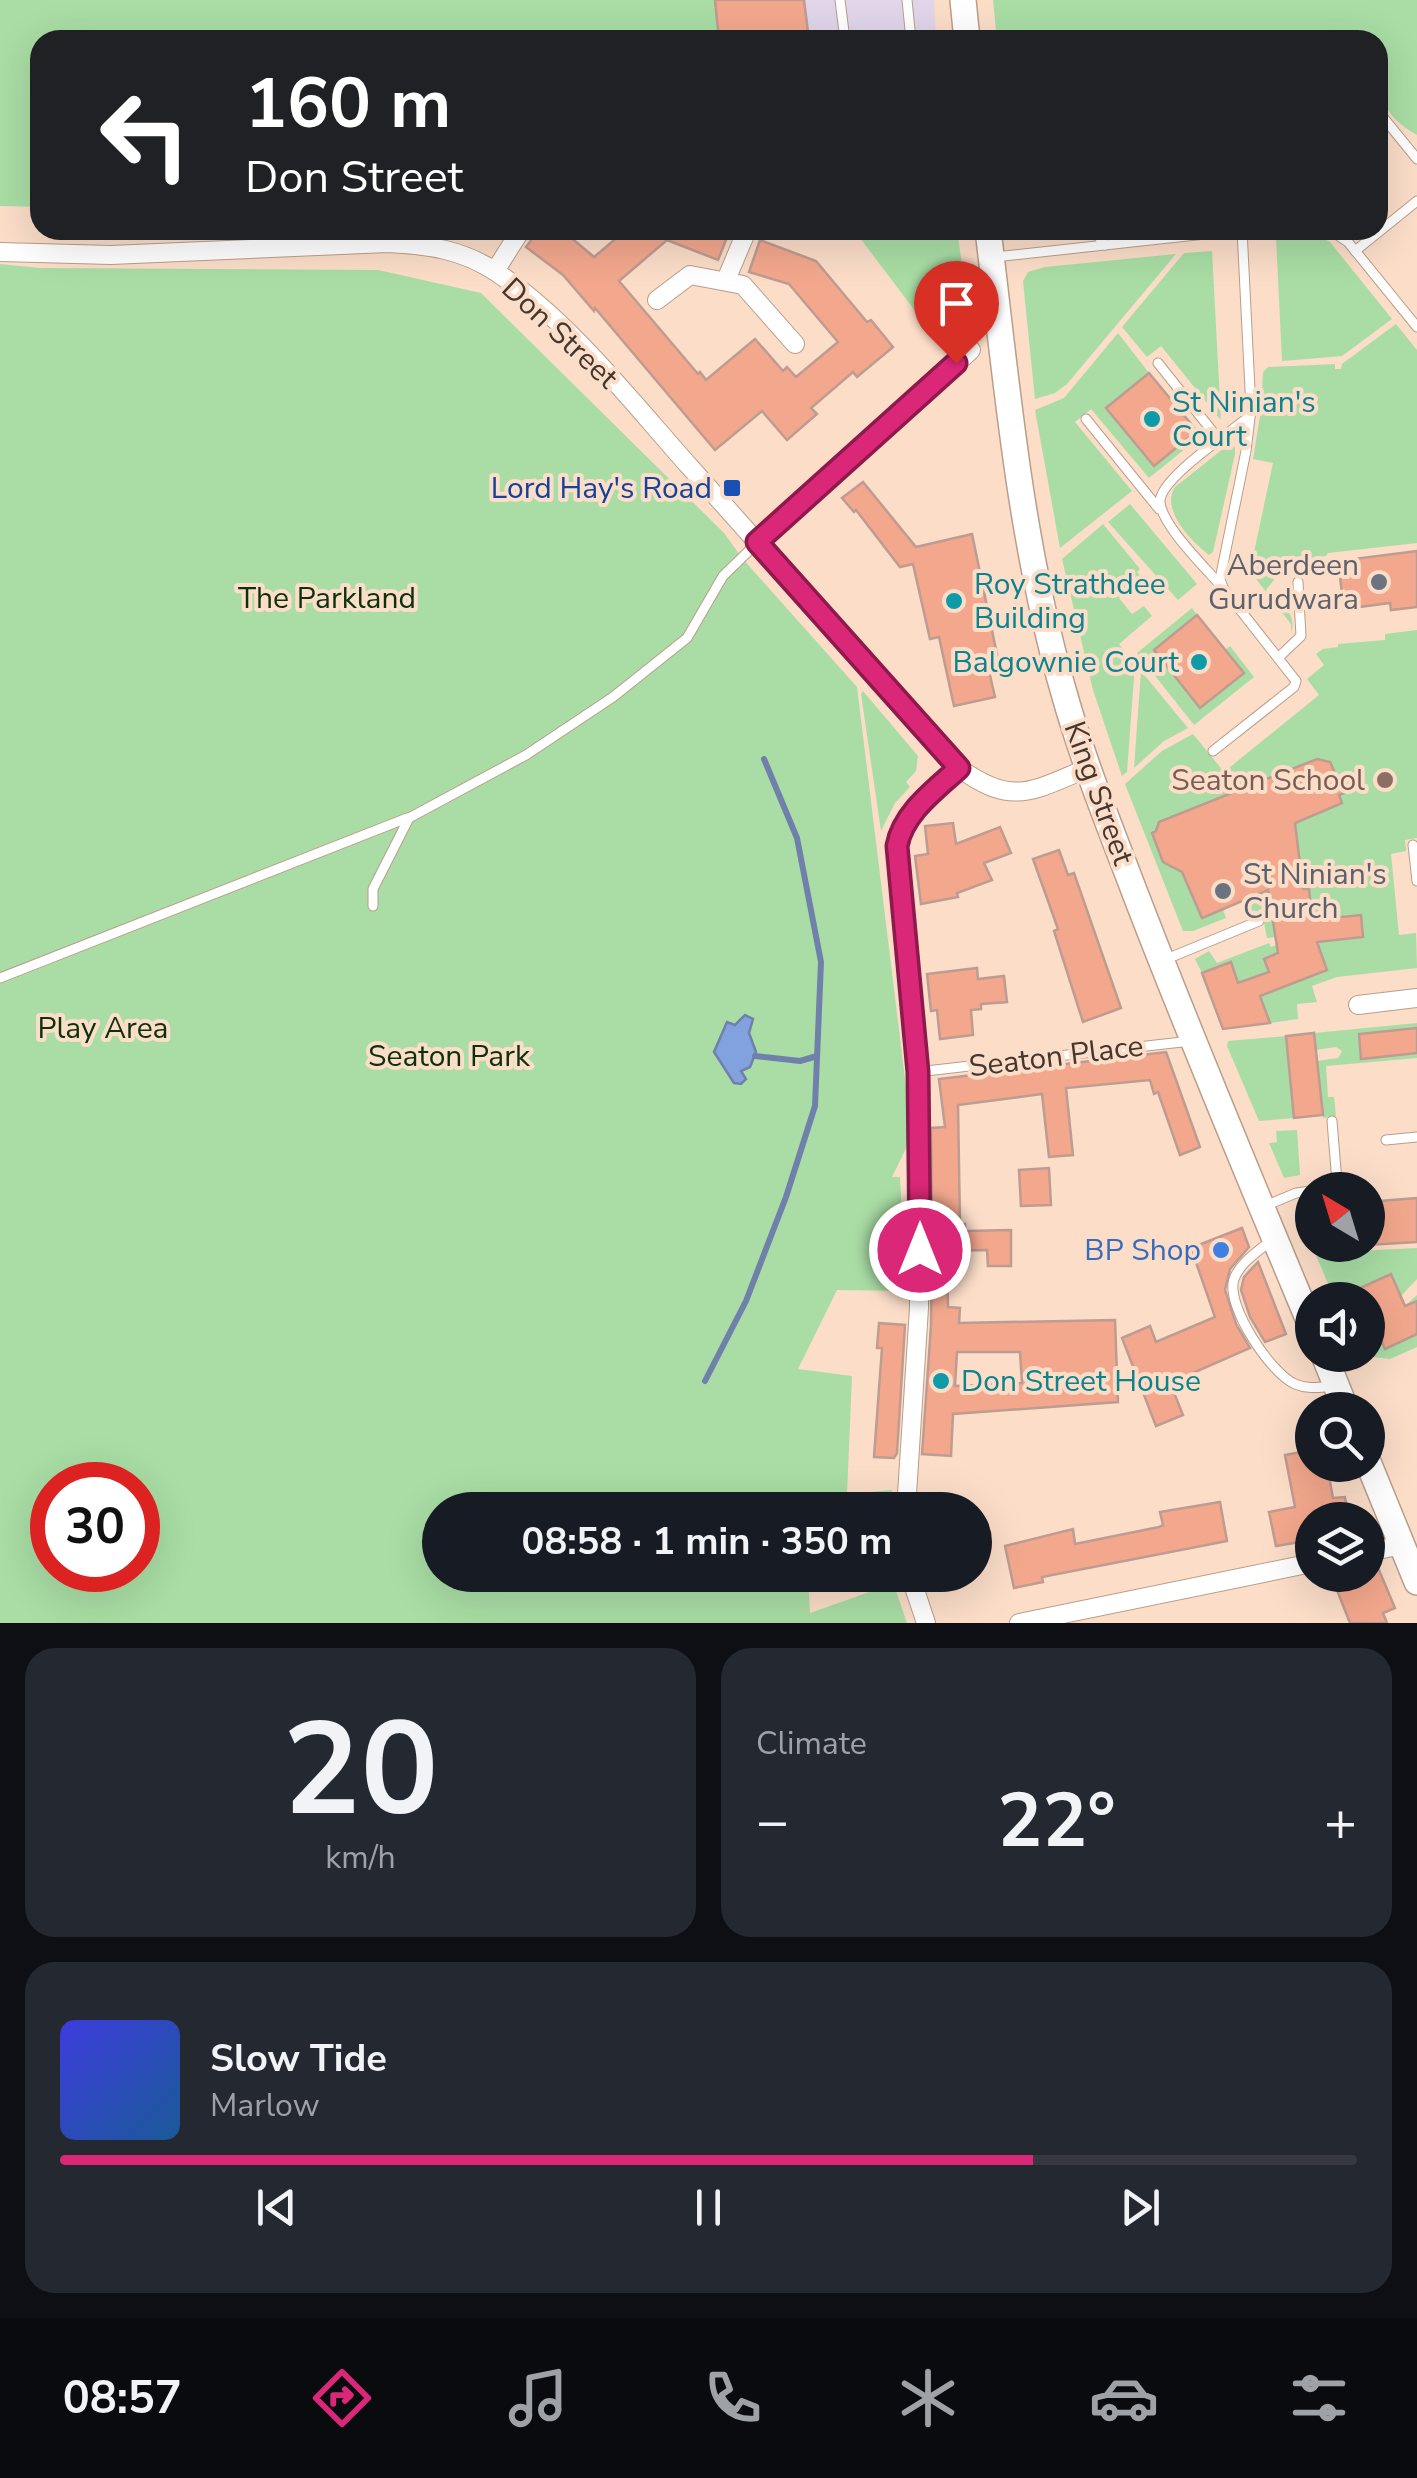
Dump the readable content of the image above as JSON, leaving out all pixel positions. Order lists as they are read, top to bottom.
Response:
{
  "streets": {
    "main road": ["King Street"],
    "street": ["Don Street"],
    "lane": ["Seaton Place"]
  },
  "crossings": [
    ["Don Street", "King Street"],
    ["King Street", "Seaton Place"]
  ],
  "parks": ["The Parkland", "Play Area", "Seaton Park"],
  "places": {
    "other": [
      "St Ninian's Court",
      "Aberdeen Gurudwara",
      "Roy Strathdee Building",
      "Balgownie Court",
      "Seaton School",
      "St Ninian's Church",
      "BP Shop",
      "Don Street House"
    ],
    "transit": ["Lord Hay's Road"]
  },
  "north": "top left",
  "page": {
    "turn": ["160 m", "Don Street"],
    "limit": "30",
    "trip": "08:58 · 1 min · 350 m",
    "tile": [
      ["20", "km/h"],
      "Climate"
    ],
    "heat": ["−", "22°", "+"],
    "song": ["Slow Tide", "Marlow"],
    "tabs": "08:57"
  }
}
